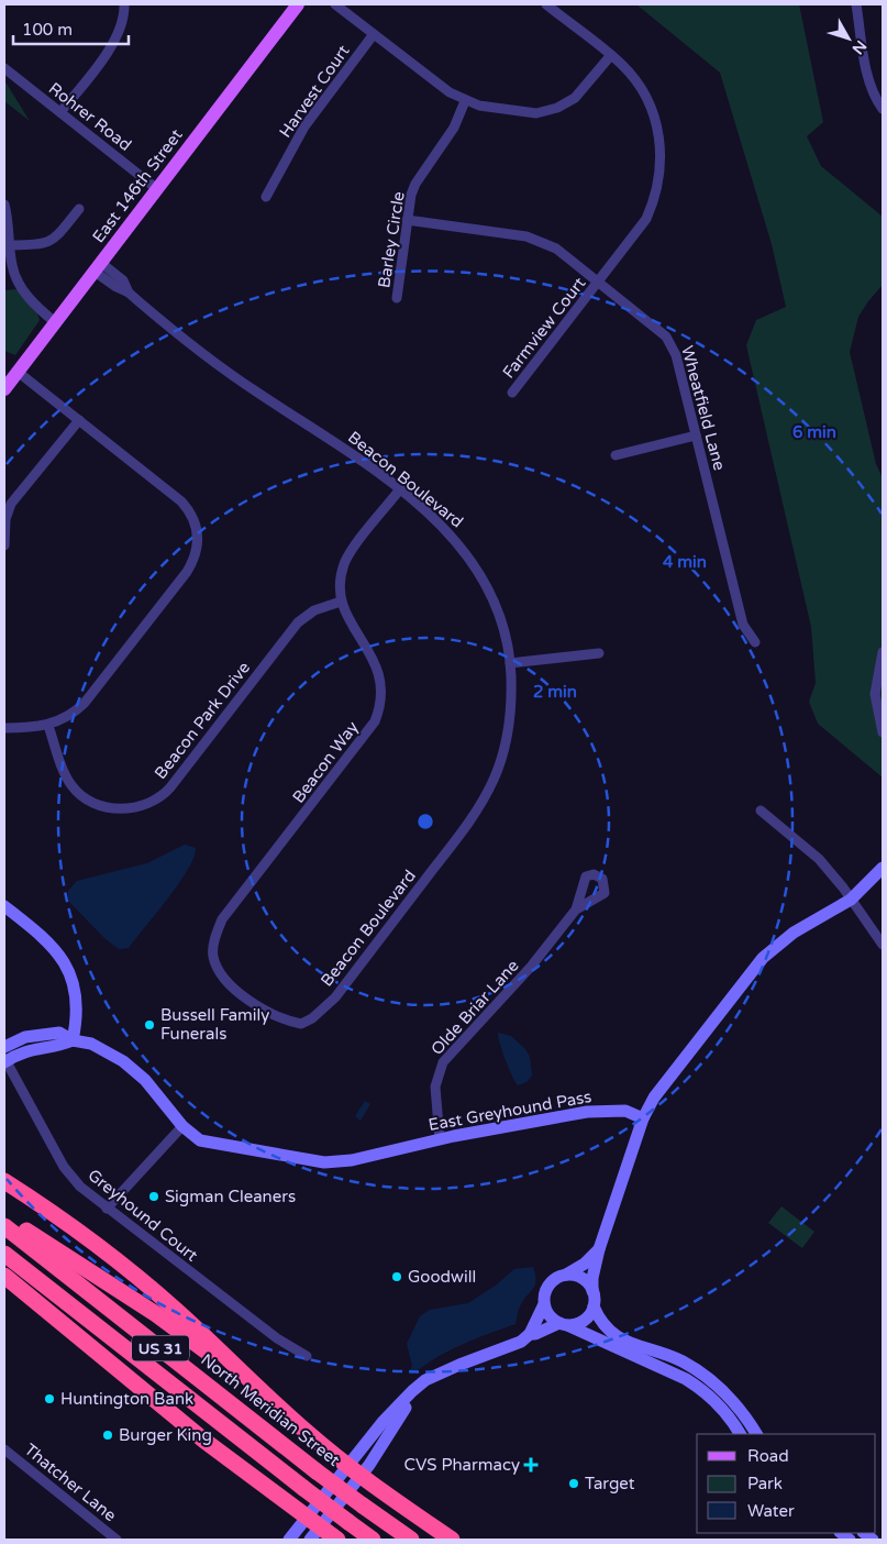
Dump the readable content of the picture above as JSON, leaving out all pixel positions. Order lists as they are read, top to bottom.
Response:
{
  "streets": {
    "highway": ["US 31", "North Meridian Street"],
    "main road": ["East 146th Street"],
    "street": [
      "Harvest Court",
      "Rohrer Road",
      "Barley Circle",
      "Farmview Court",
      "Wheatfield Lane",
      "Beacon Boulevard",
      "Beacon Park Drive",
      "Beacon Way",
      "Olde Briar Lane",
      "East Greyhound Pass",
      "Greyhound Court",
      "Thatcher Lane"
    ]
  },
  "crossings": [
    ["Rohrer Road", "East 146th Street"],
    ["East 146th Street", "Beacon Boulevard"],
    ["Barley Circle", "Wheatfield Lane"],
    ["Farmview Court", "Wheatfield Lane"],
    ["Beacon Boulevard", "Beacon Way"],
    ["Beacon Park Drive", "Beacon Way"],
    ["Olde Briar Lane", "East Greyhound Pass"]
  ],
  "places": {
    "other": [
      "Bussell Family Funerals",
      "Sigman Cleaners",
      "Goodwill",
      "Huntington Bank",
      "Burger King",
      "Target"
    ],
    "health": ["CVS Pharmacy"]
  },
  "legend": ["Road", "Park", "Water"],
  "scale_bar": "100 m",
  "north": "bottom right",
  "rings": ["6 min", "4 min", "2 min"]
}
